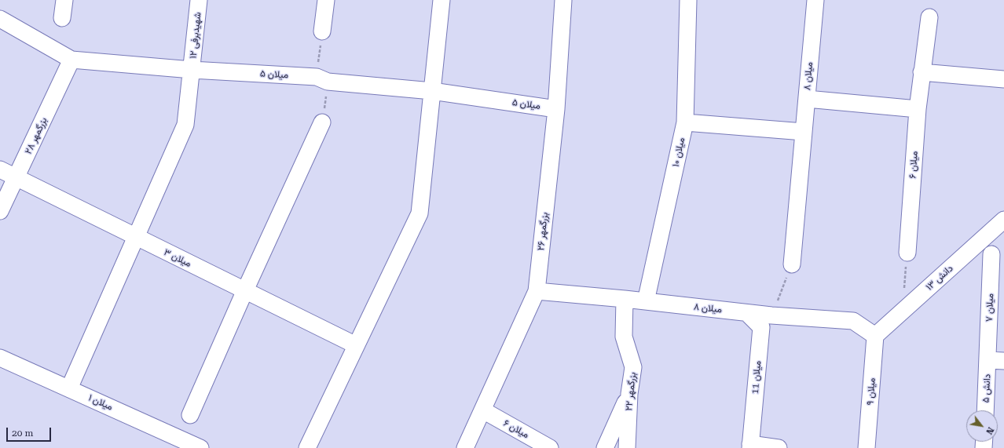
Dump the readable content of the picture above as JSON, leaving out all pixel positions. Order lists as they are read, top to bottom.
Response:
{
  "streets": {
    "street": [
      "شهیدبرفی ۱۲",
      "میلان ۵",
      "میلان ۸",
      "بزرگمهر ۲۸",
      "میلان ۱۰",
      "میلان ۶",
      "بزرگمهر ۲۶",
      "میلان ۳",
      "دانش ۱۳",
      "میلان ۷",
      "میلان 11",
      "دانش ۵",
      "بزرگمهر ۲۲",
      "میلان ۹",
      "میلان ۱"
    ]
  },
  "crossings": [
    ["شهیدبرفی ۱۲", "میلان ۵"],
    ["شهیدبرفی ۱۲", "میلان ۳"],
    ["شهیدبرفی ۱۲", "میلان ۱"],
    ["میلان ۵", "بزرگمهر ۲۸"],
    ["میلان ۵", "بزرگمهر ۲۶"],
    ["میلان ۸", "میلان ۱۰"],
    ["میلان ۸", "بزرگمهر ۲۶"],
    ["میلان ۸", "دانش ۱۳"],
    ["میلان ۸", "میلان 11"],
    ["میلان ۸", "بزرگمهر ۲۲"],
    ["میلان ۸", "میلان ۹"],
    ["بزرگمهر ۲۸", "میلان ۳"],
    ["میلان ۶", "بزرگمهر ۲۶"],
    ["دانش ۱۳", "میلان ۹"],
    ["میلان ۷", "دانش ۵"]
  ],
  "scale_bar": "20 m",
  "north": "bottom right"
}
